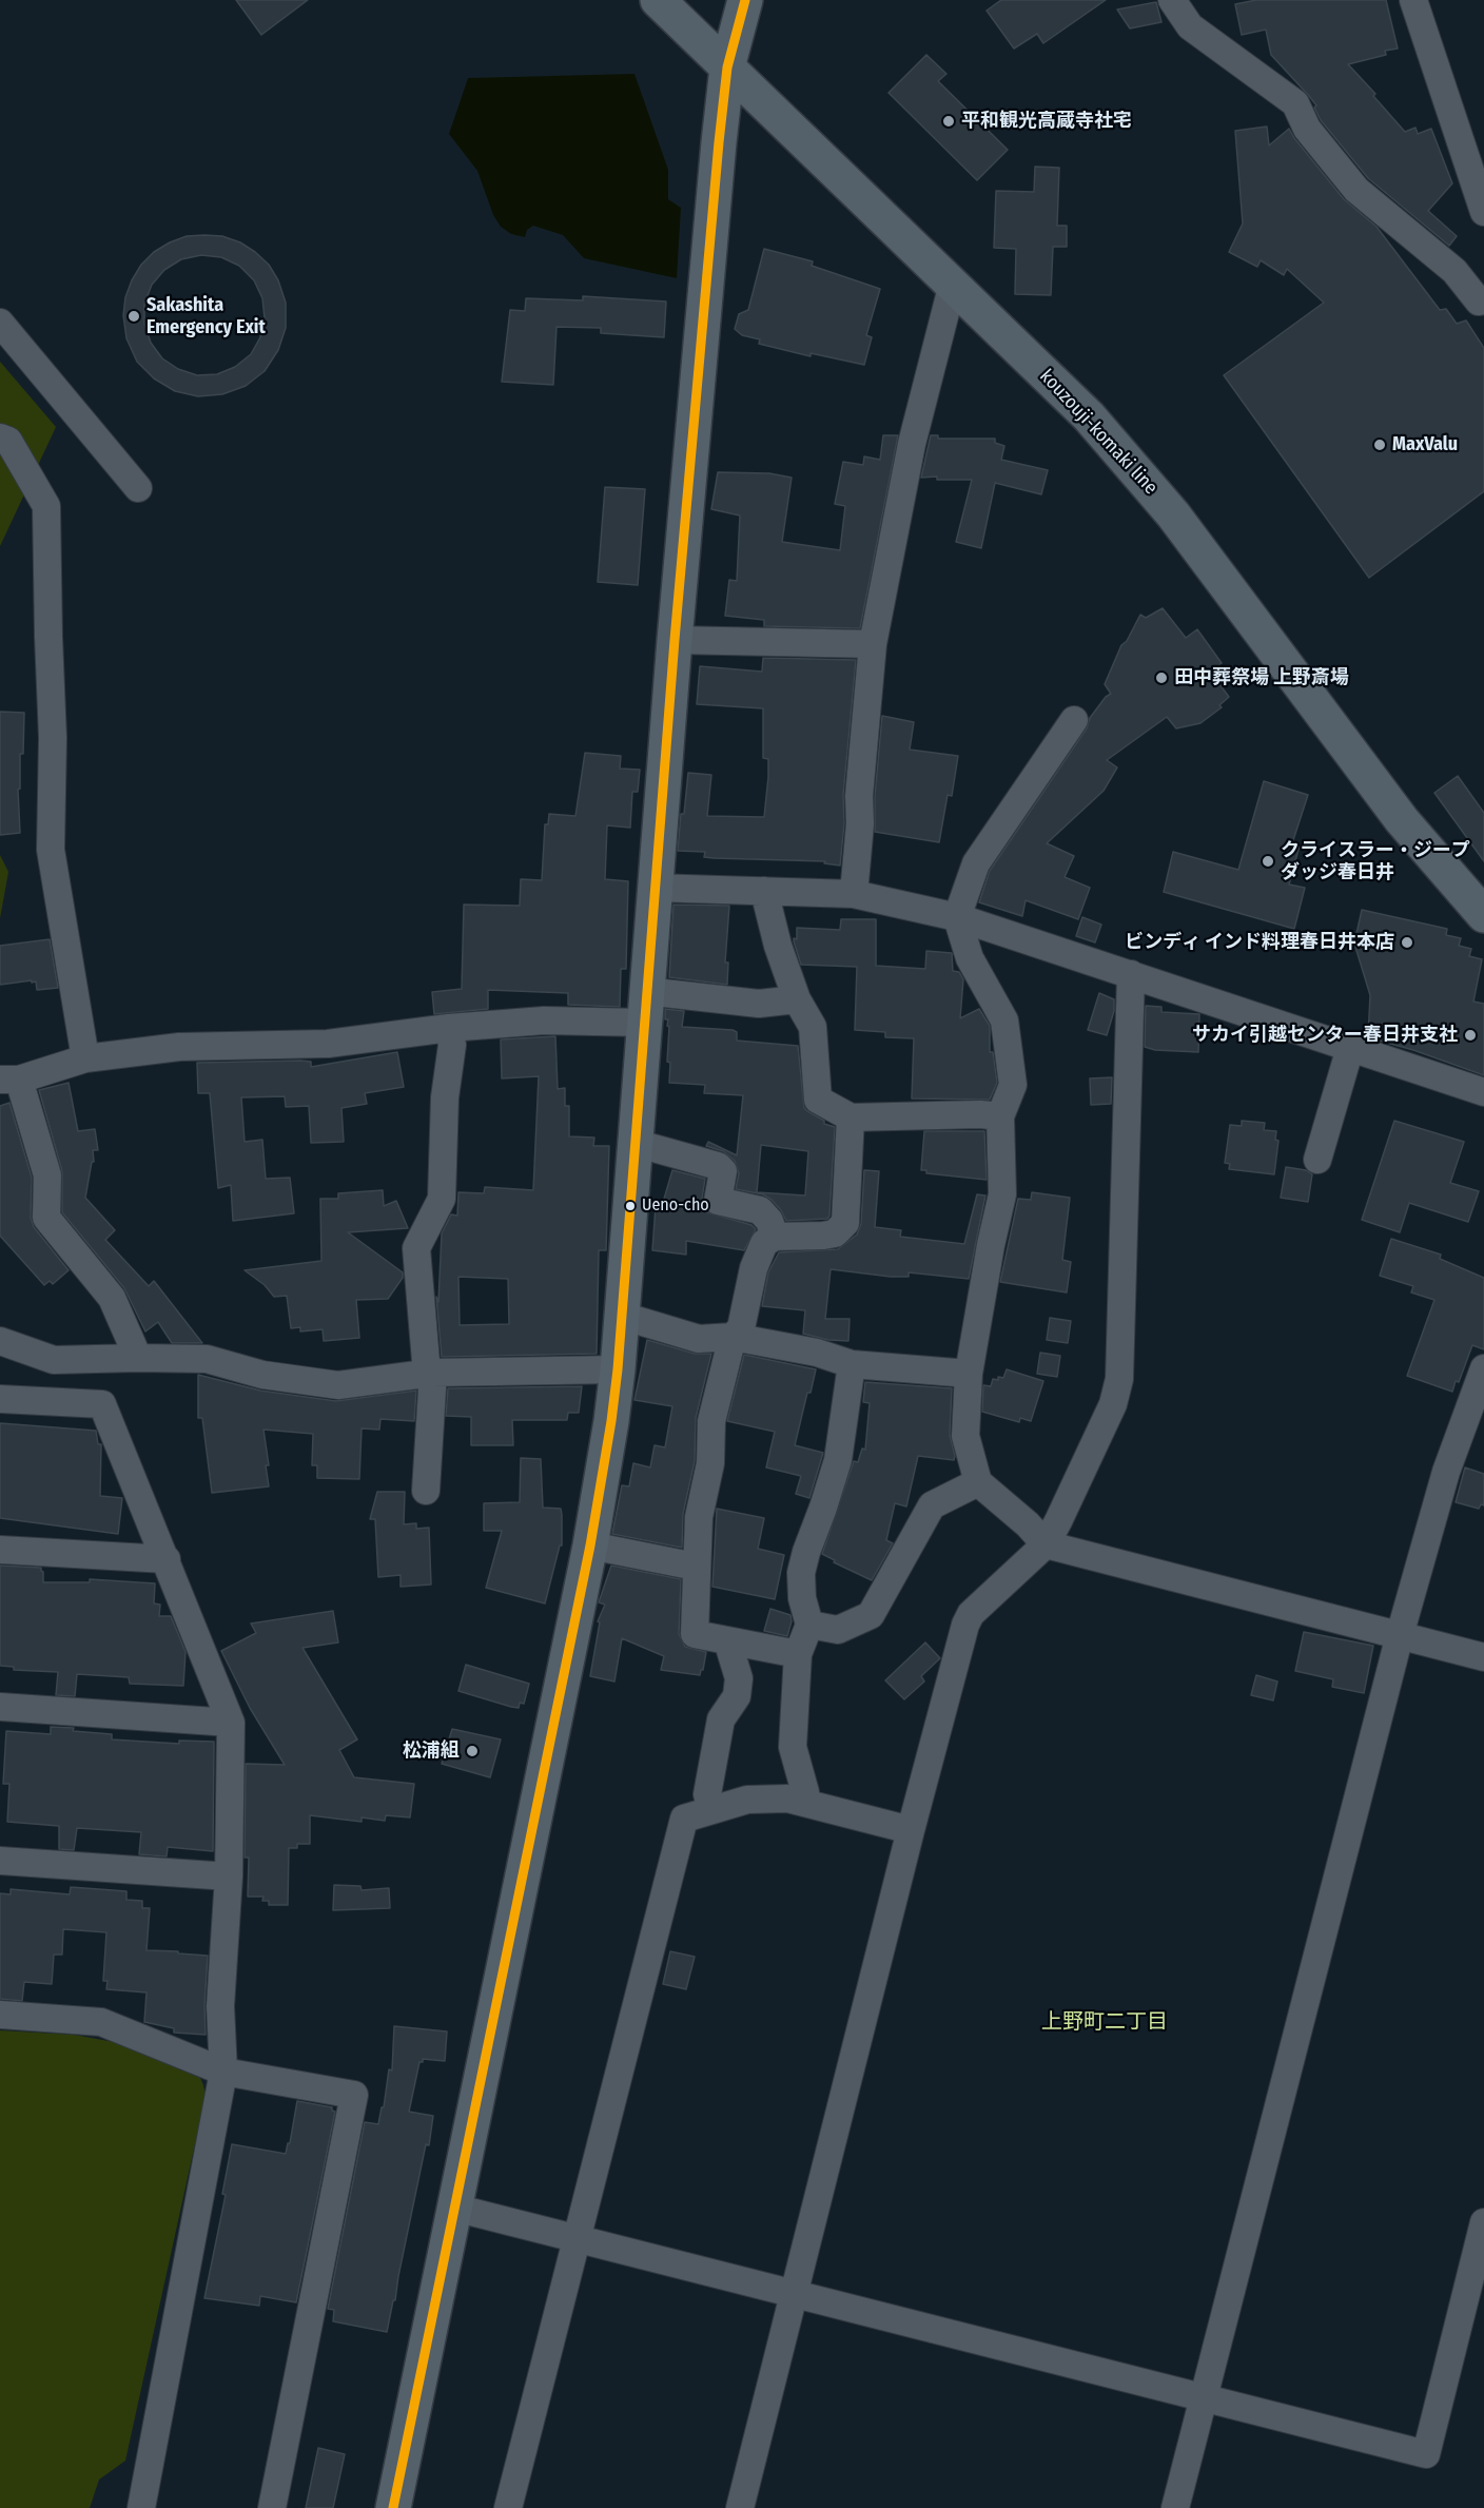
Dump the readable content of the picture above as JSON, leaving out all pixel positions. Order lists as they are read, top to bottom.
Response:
{
  "streets": {
    "main road": ["kouzouji-komaki line"]
  },
  "districts": ["上野町二丁目"],
  "places": [
    "平和観光高蔵寺社宅",
    "Sakashita Emergency Exit",
    "MaxValu",
    "田中葬祭場 上野斎場",
    "クライスラー・ジープ ダッジ春日井",
    "ビンディ インド料理春日井本店",
    "サカイ引越センター春日井支社",
    "Ueno-cho",
    "松浦組"
  ]
}
